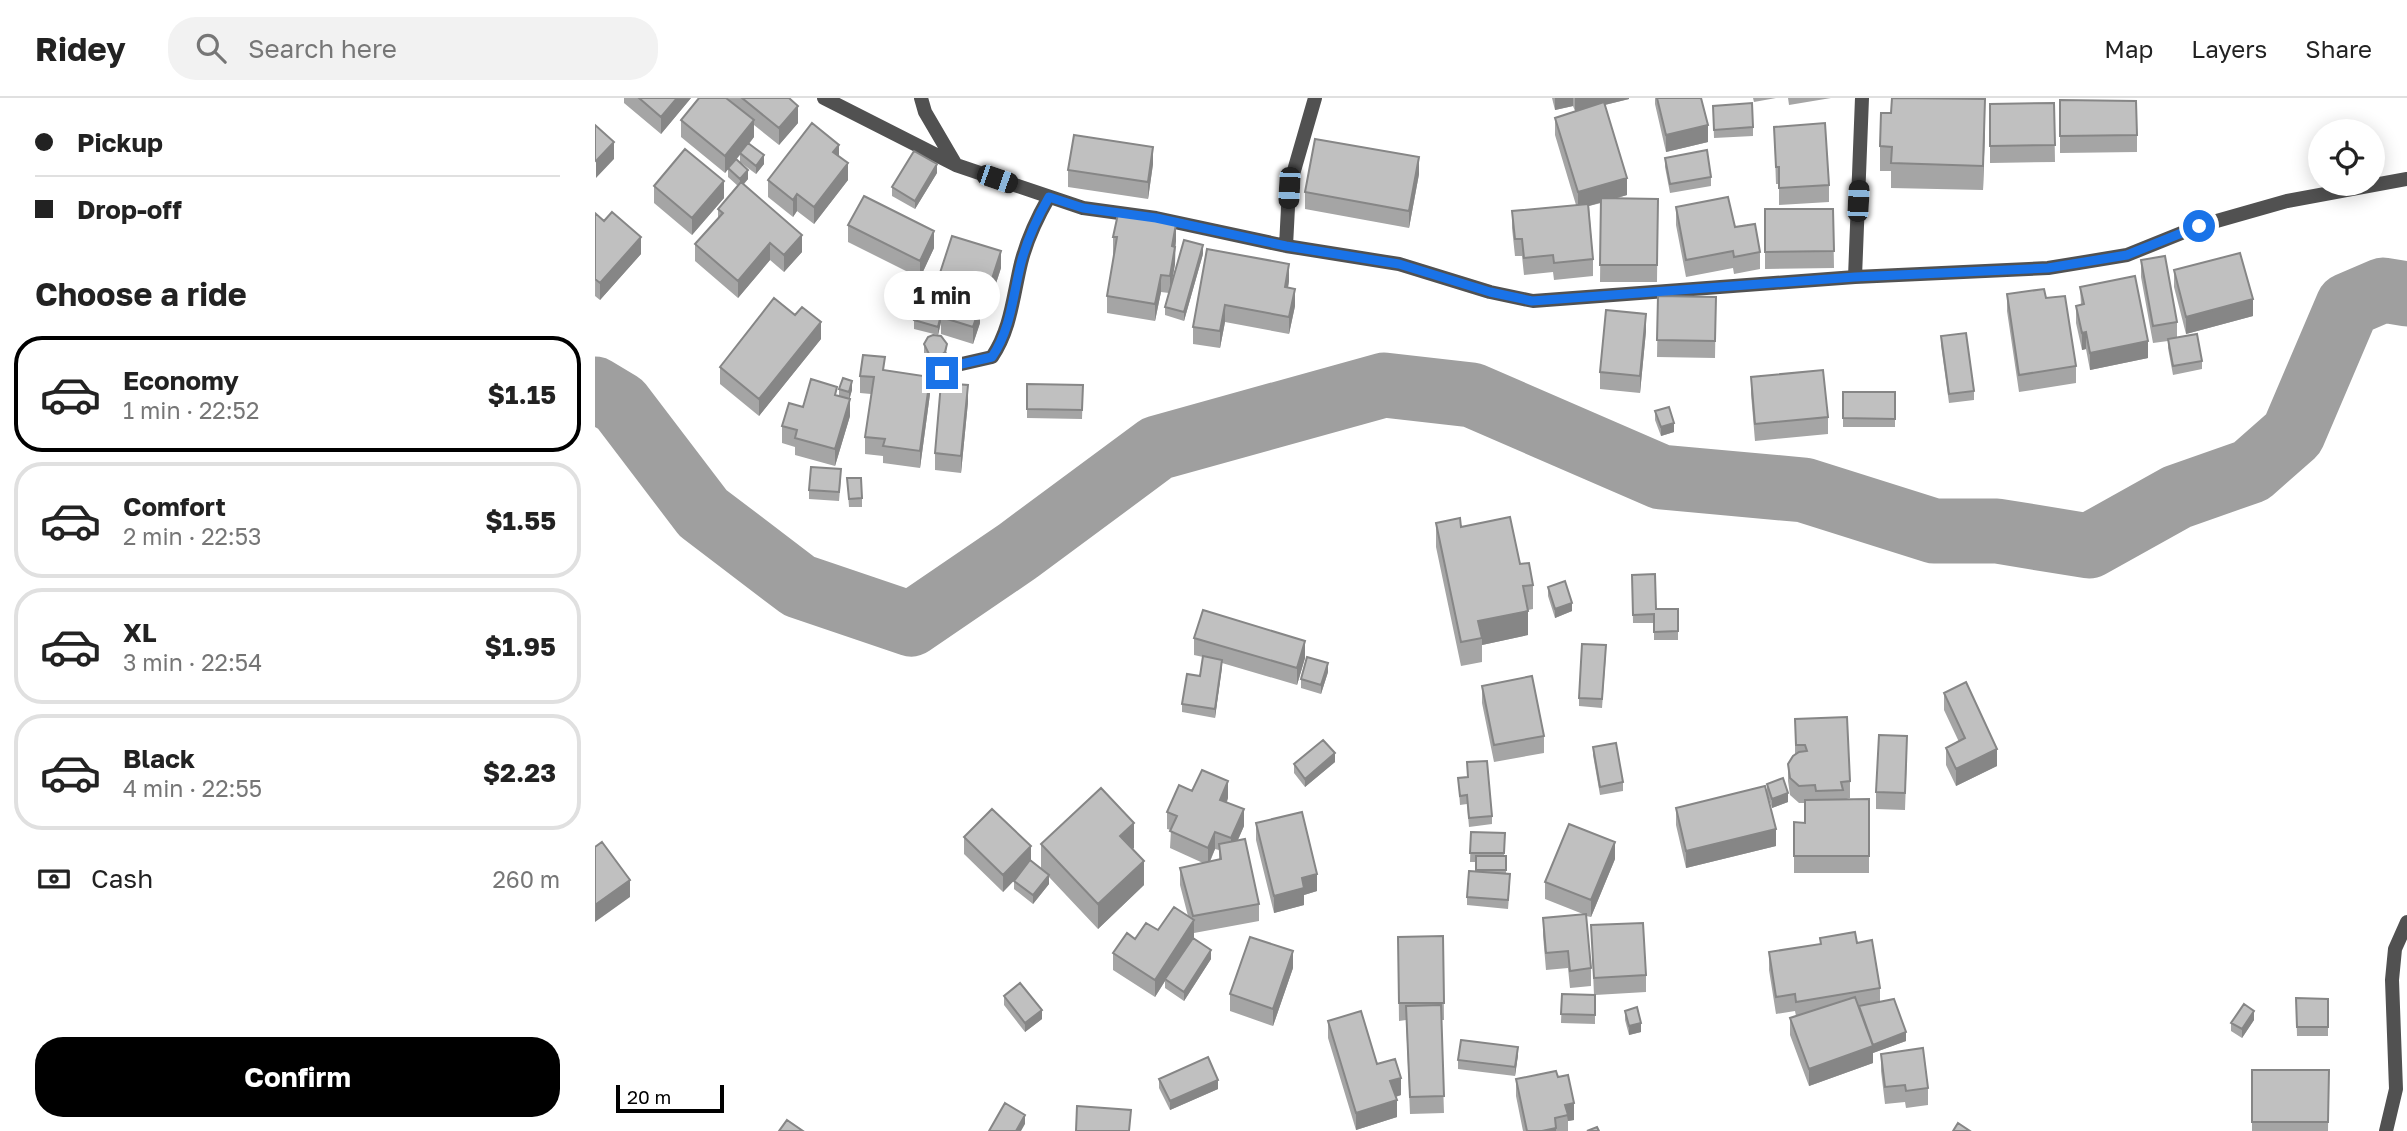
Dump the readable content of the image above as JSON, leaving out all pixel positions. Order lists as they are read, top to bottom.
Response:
{
  "scale_bar": "20 m",
  "page": {
    "header": "Ridey",
    "search": "Search here",
    "nav": ["Map", "Layers", "Share"],
    "banner": ["Pickup", "Drop-off"],
    "heading": "Choose a ride",
    "bubble": "1 min",
    "list": [
      {
        "name": "Economy",
        "note": "1 min · 22:52",
        "value": "$1.15"
      },
      {
        "name": "Comfort",
        "note": "2 min · 22:53",
        "value": "$1.55"
      },
      {
        "name": "XL",
        "note": "3 min · 22:54",
        "value": "$1.95"
      },
      {
        "name": "Black",
        "note": "4 min · 22:55",
        "value": "$2.23"
      }
    ],
    "pay": ["Cash", "260 m"],
    "buttons": "Confirm",
    "scale": "20 m"
  }
}
